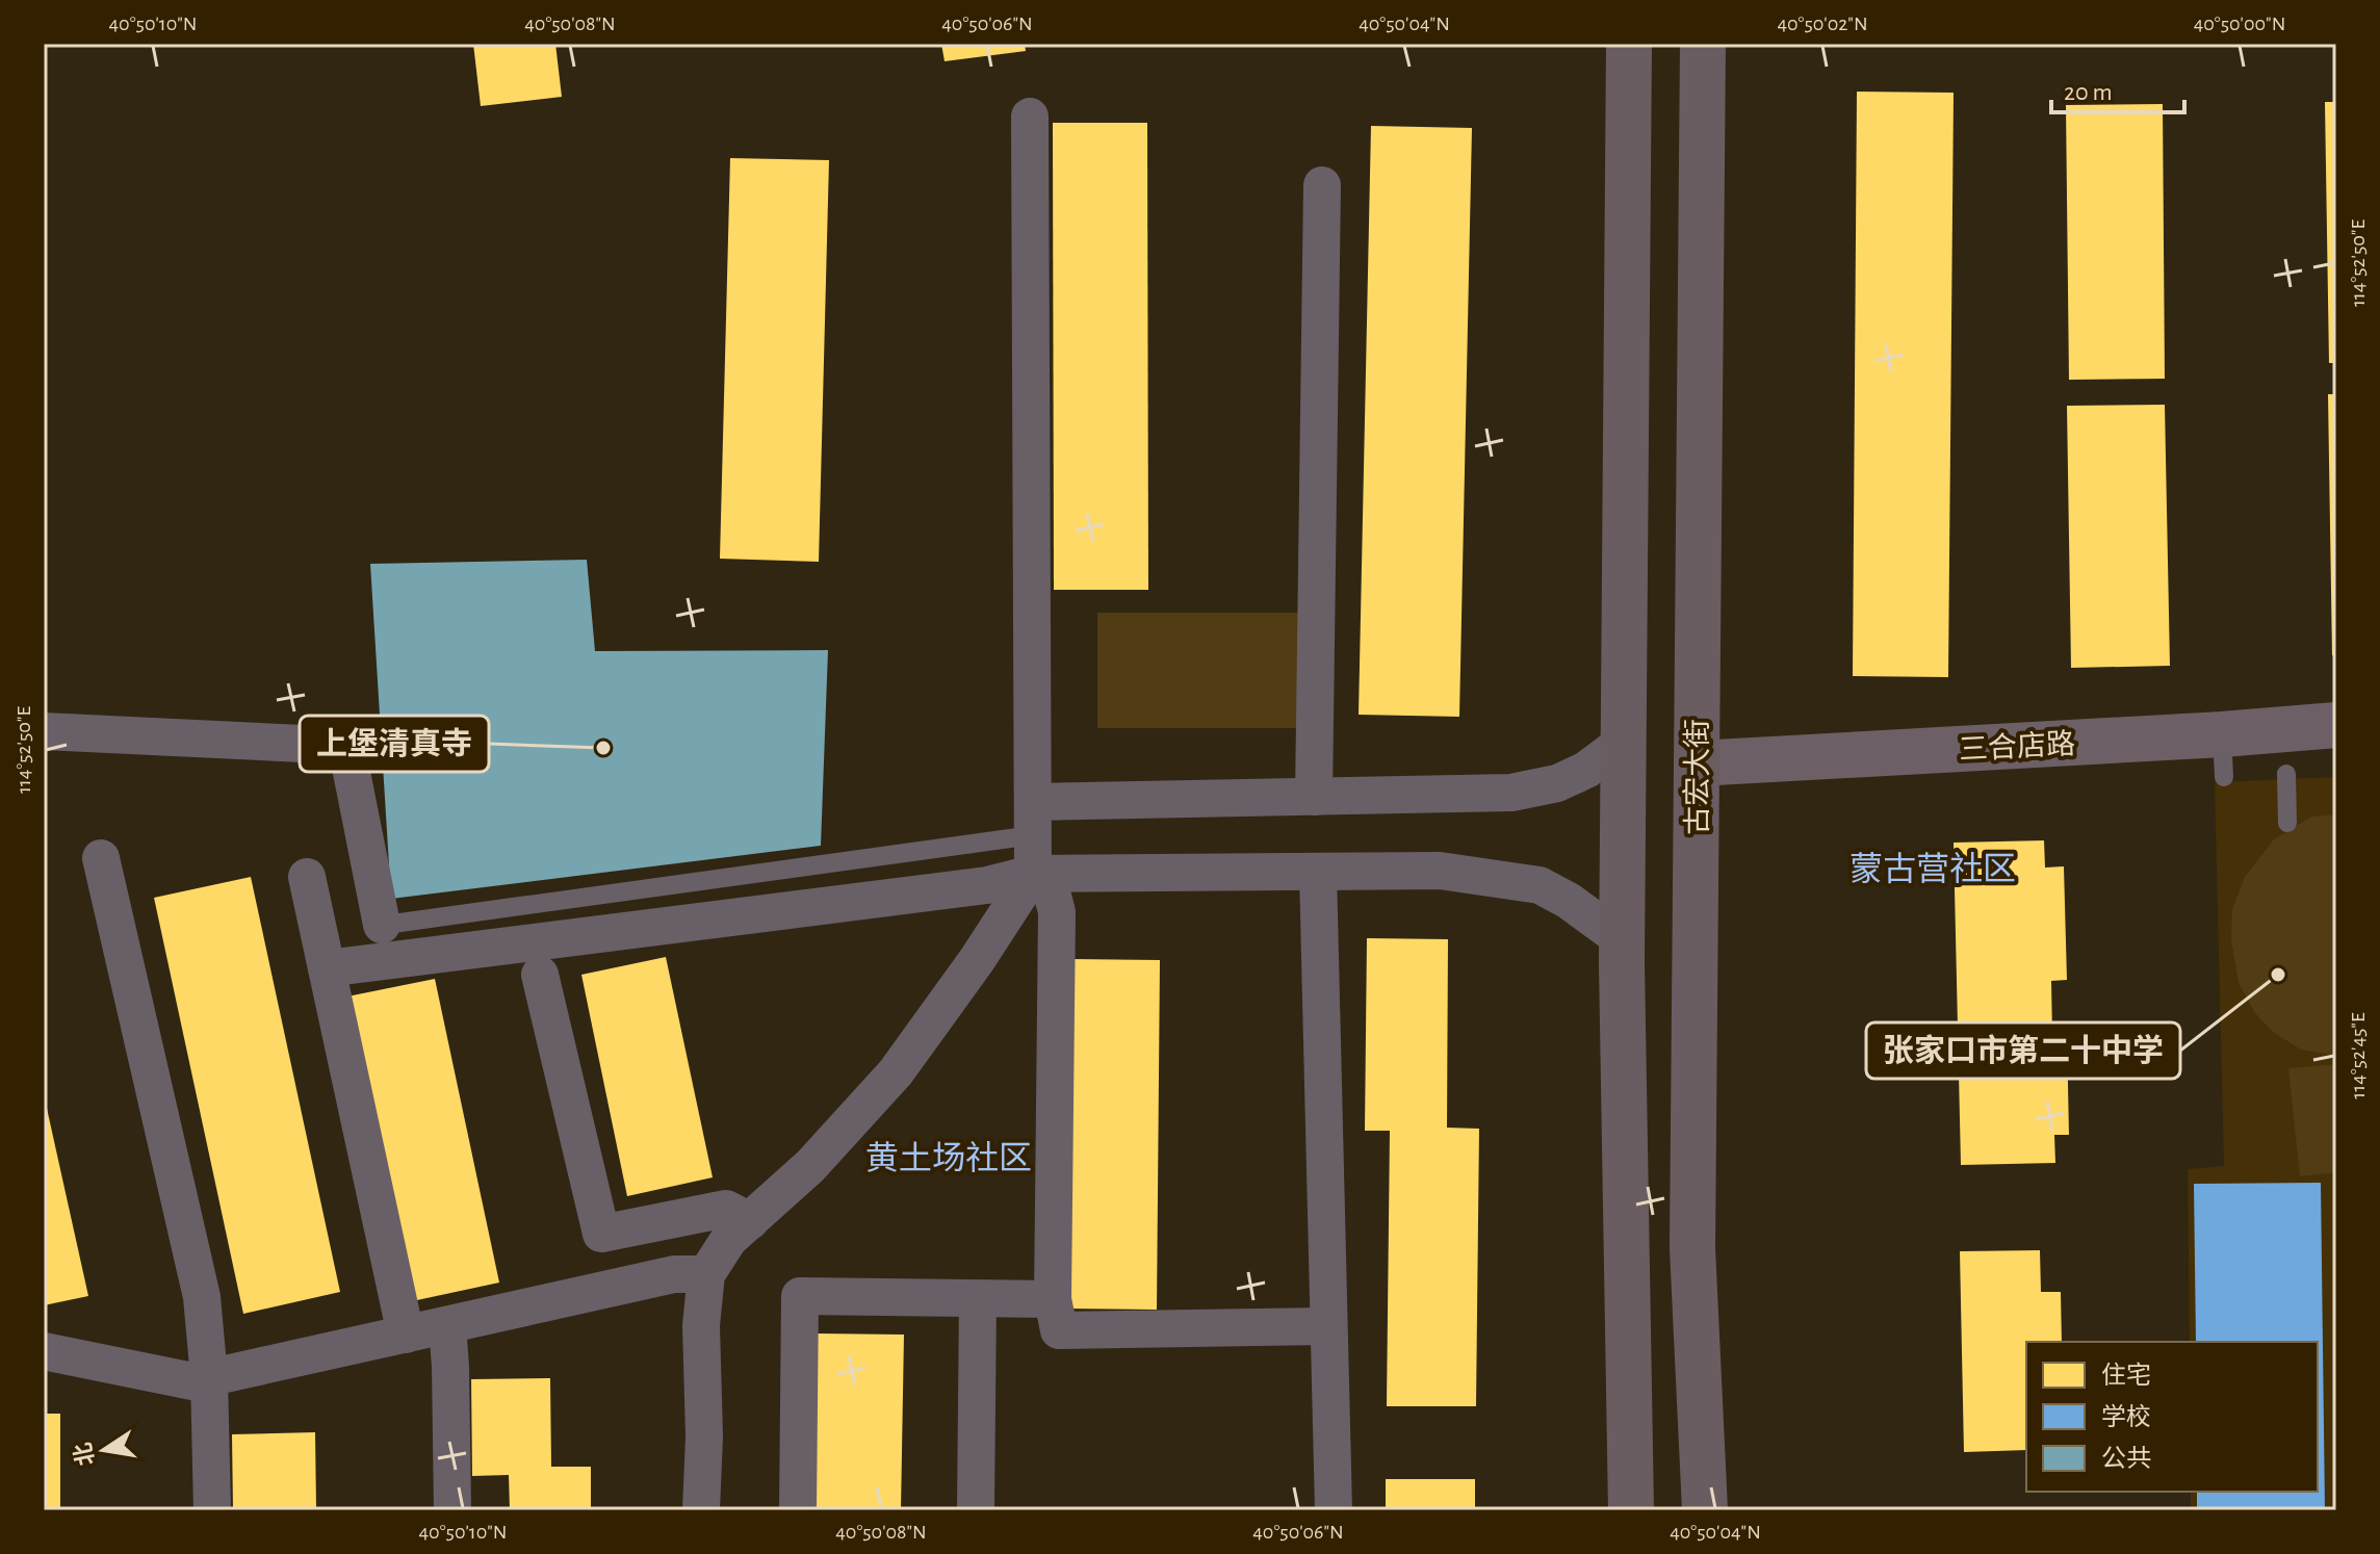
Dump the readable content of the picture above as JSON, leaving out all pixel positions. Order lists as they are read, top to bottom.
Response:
{
  "streets": {
    "main road": ["古宏大街"],
    "street": ["三合店路"]
  },
  "crossings": [
    ["三合店路", "古宏大街"]
  ],
  "districts": ["蒙古营社区", "黄土场社区"],
  "places": ["上堡清真寺", "张家口市第二十中学"],
  "legend": ["住宅", "学校", "公共"],
  "scale_bar": "20 m",
  "north": "left",
  "coordinates": [
    "40°50'10\"N",
    "40°50'08\"N",
    "40°50'06\"N",
    "40°50'04\"N",
    "40°50'02\"N",
    "40°50'00\"N",
    "114°52'50\"E",
    "114°52'45\"E"
  ]
}
